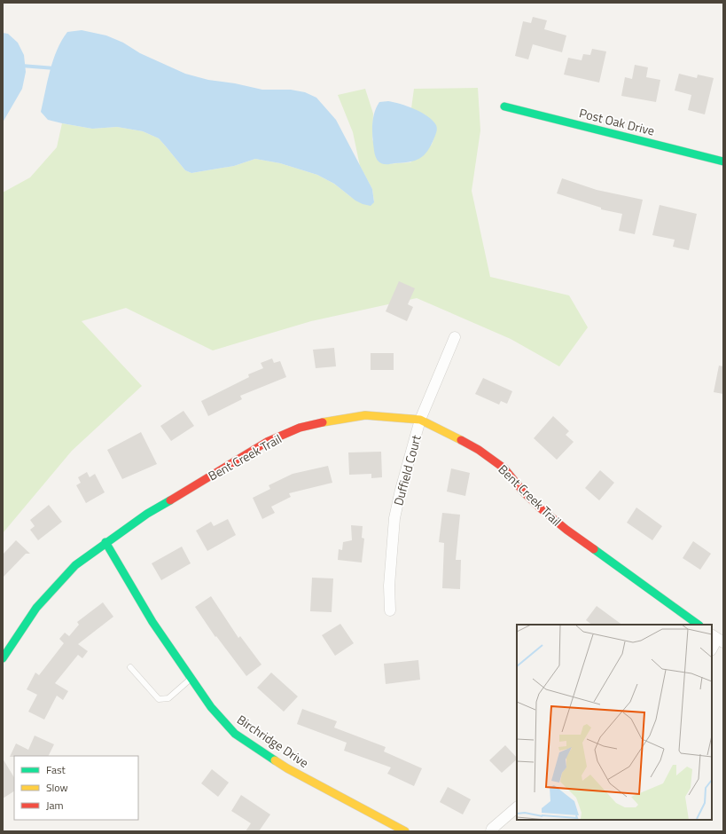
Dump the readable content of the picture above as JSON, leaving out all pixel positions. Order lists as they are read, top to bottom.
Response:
{
  "streets": {
    "street": [
      "Post Oak Drive",
      "Bent Creek Trail",
      "Duffield Court",
      "Birchridge Drive"
    ]
  },
  "crossings": [
    ["Bent Creek Trail", "Duffield Court"],
    ["Bent Creek Trail", "Birchridge Drive"]
  ],
  "legend": ["Fast", "Slow", "Jam"]
}
